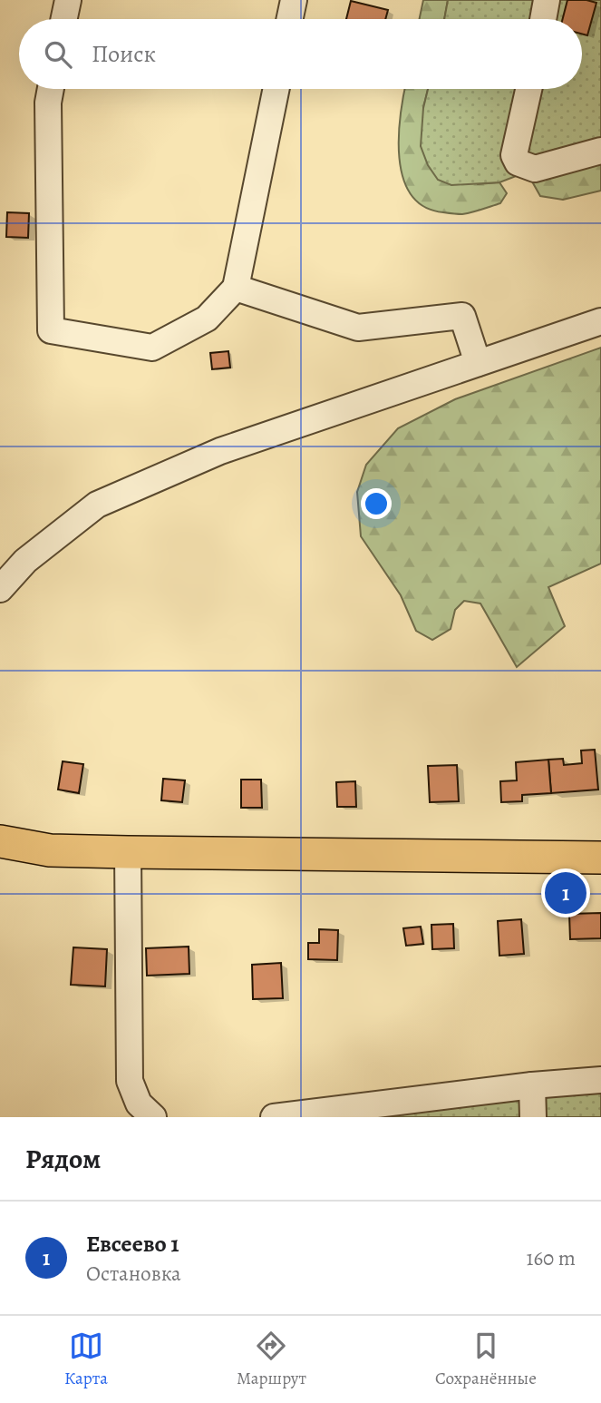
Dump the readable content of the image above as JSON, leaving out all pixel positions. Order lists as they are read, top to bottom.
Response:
{
  "page": {
    "search": "Поиск",
    "pins": "1",
    "heading": "Рядом",
    "list": [
      {
        "mark": "1",
        "name": "Евсеево 1",
        "note": "Остановка",
        "value": "160 m"
      }
    ],
    "nav": ["Карта", "Маршрут", "Сохранённые"]
  }
}
